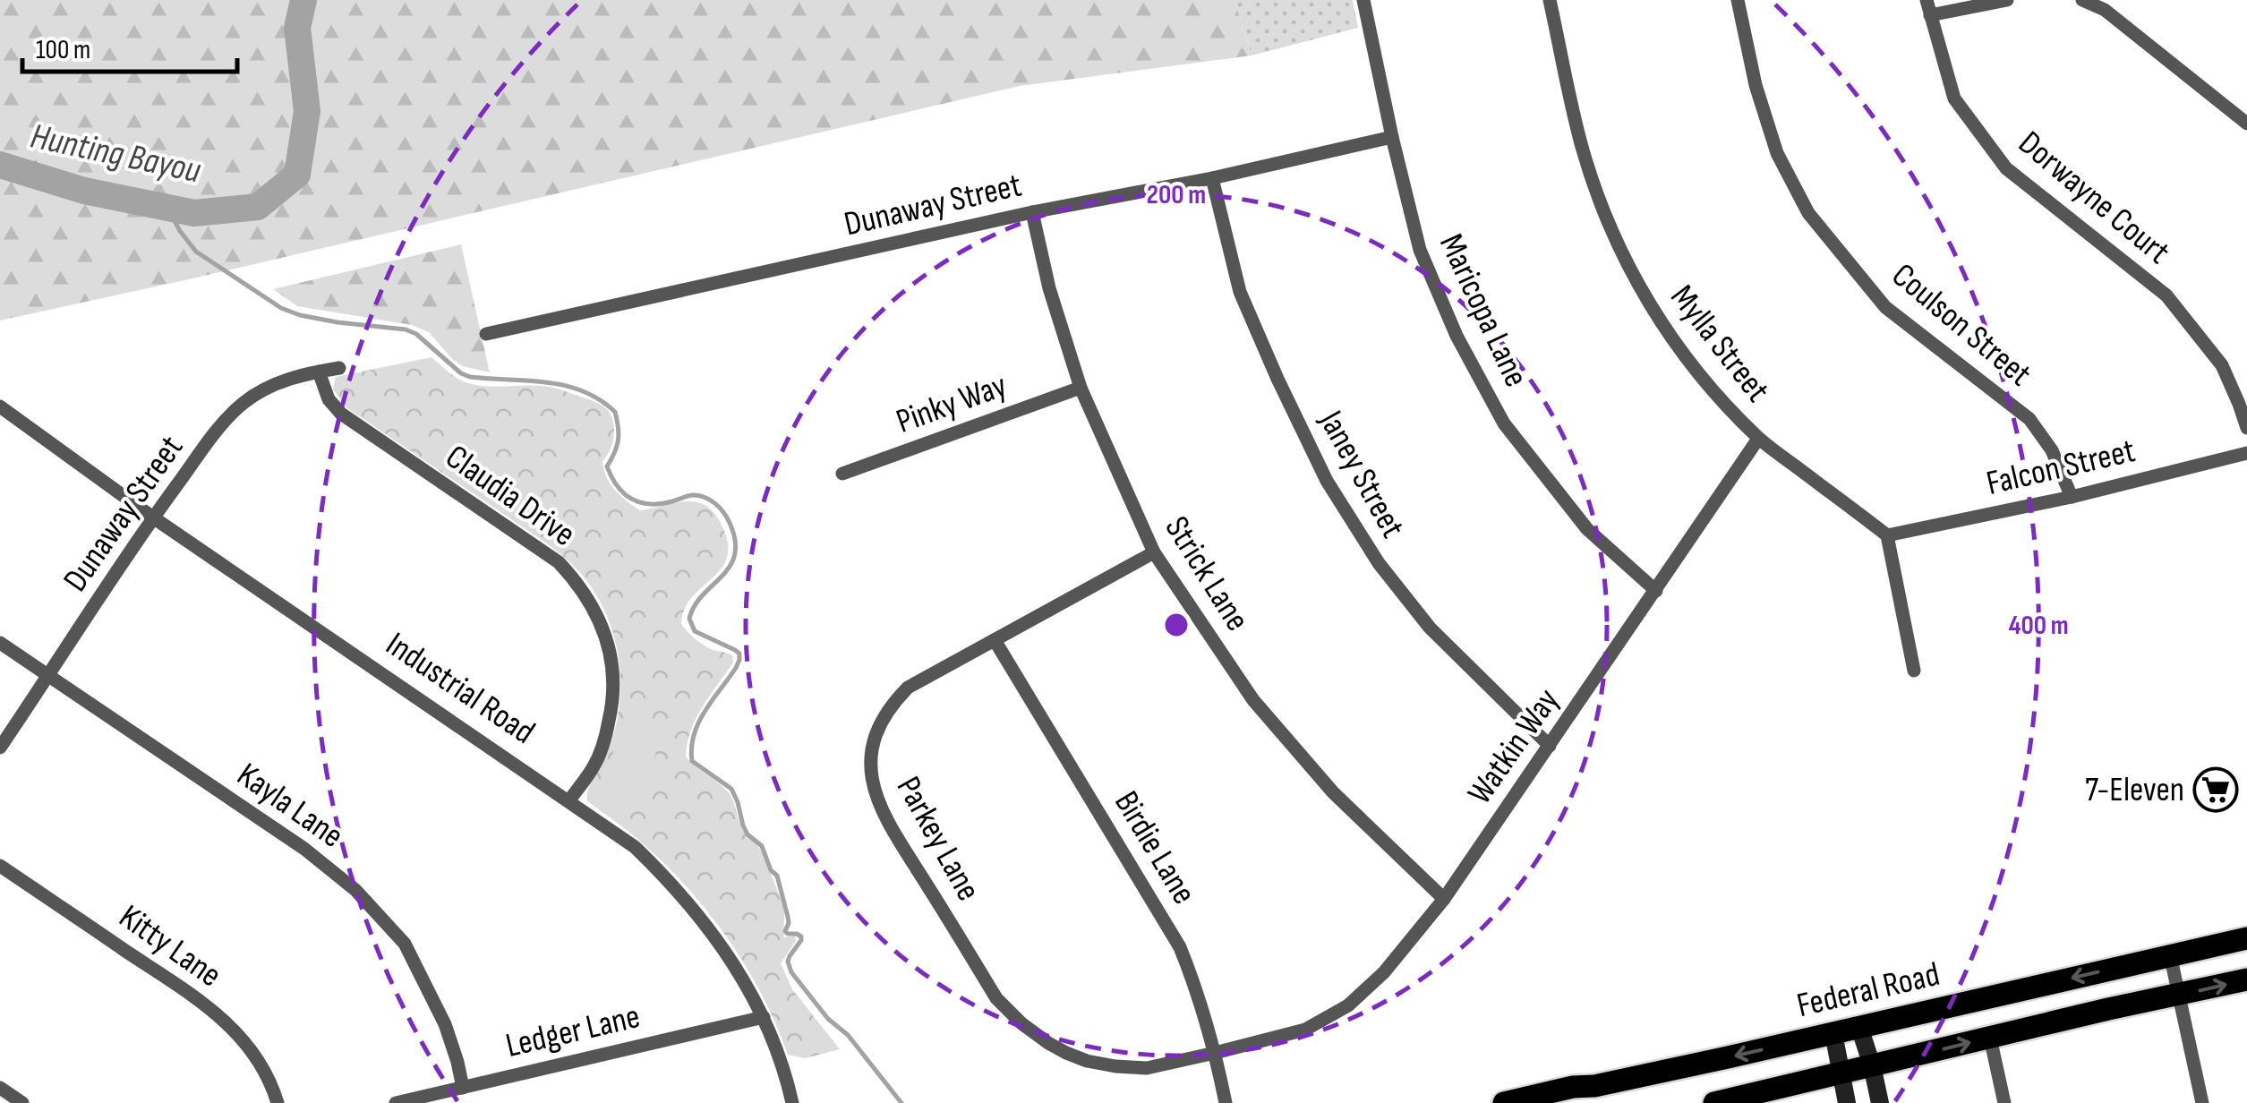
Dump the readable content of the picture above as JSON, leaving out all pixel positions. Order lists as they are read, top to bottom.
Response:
{
  "streets": {
    "main road": ["Federal Road"],
    "street": [
      "Dorwayne Court",
      "Dunaway Street",
      "Maricopa Lane",
      "Coulson Street",
      "Mylla Street",
      "Pinky Way",
      "Falcon Street",
      "Janey Street",
      "Claudia Drive",
      "Strick Lane",
      "Industrial Road",
      "Watkin Way",
      "Kayla Lane",
      "Parkey Lane",
      "Birdie Lane",
      "Kitty Lane",
      "Ledger Lane"
    ]
  },
  "crossings": [
    ["Dunaway Street", "Maricopa Lane"],
    ["Dunaway Street", "Janey Street"],
    ["Dunaway Street", "Claudia Drive"],
    ["Dunaway Street", "Strick Lane"],
    ["Dunaway Street", "Industrial Road"],
    ["Dunaway Street", "Kayla Lane"],
    ["Maricopa Lane", "Watkin Way"],
    ["Coulson Street", "Falcon Street"],
    ["Mylla Street", "Falcon Street"],
    ["Mylla Street", "Watkin Way"],
    ["Pinky Way", "Strick Lane"],
    ["Janey Street", "Watkin Way"],
    ["Claudia Drive", "Industrial Road"],
    ["Strick Lane", "Watkin Way"],
    ["Strick Lane", "Parkey Lane"],
    ["Industrial Road", "Ledger Lane"],
    ["Watkin Way", "Parkey Lane"],
    ["Kayla Lane", "Ledger Lane"],
    ["Parkey Lane", "Birdie Lane"]
  ],
  "water": ["Hunting Bayou"],
  "places": {
    "supermarket": ["7-Eleven"]
  },
  "scale_bar": "100 m",
  "rings": ["200 m", "400 m"]
}
